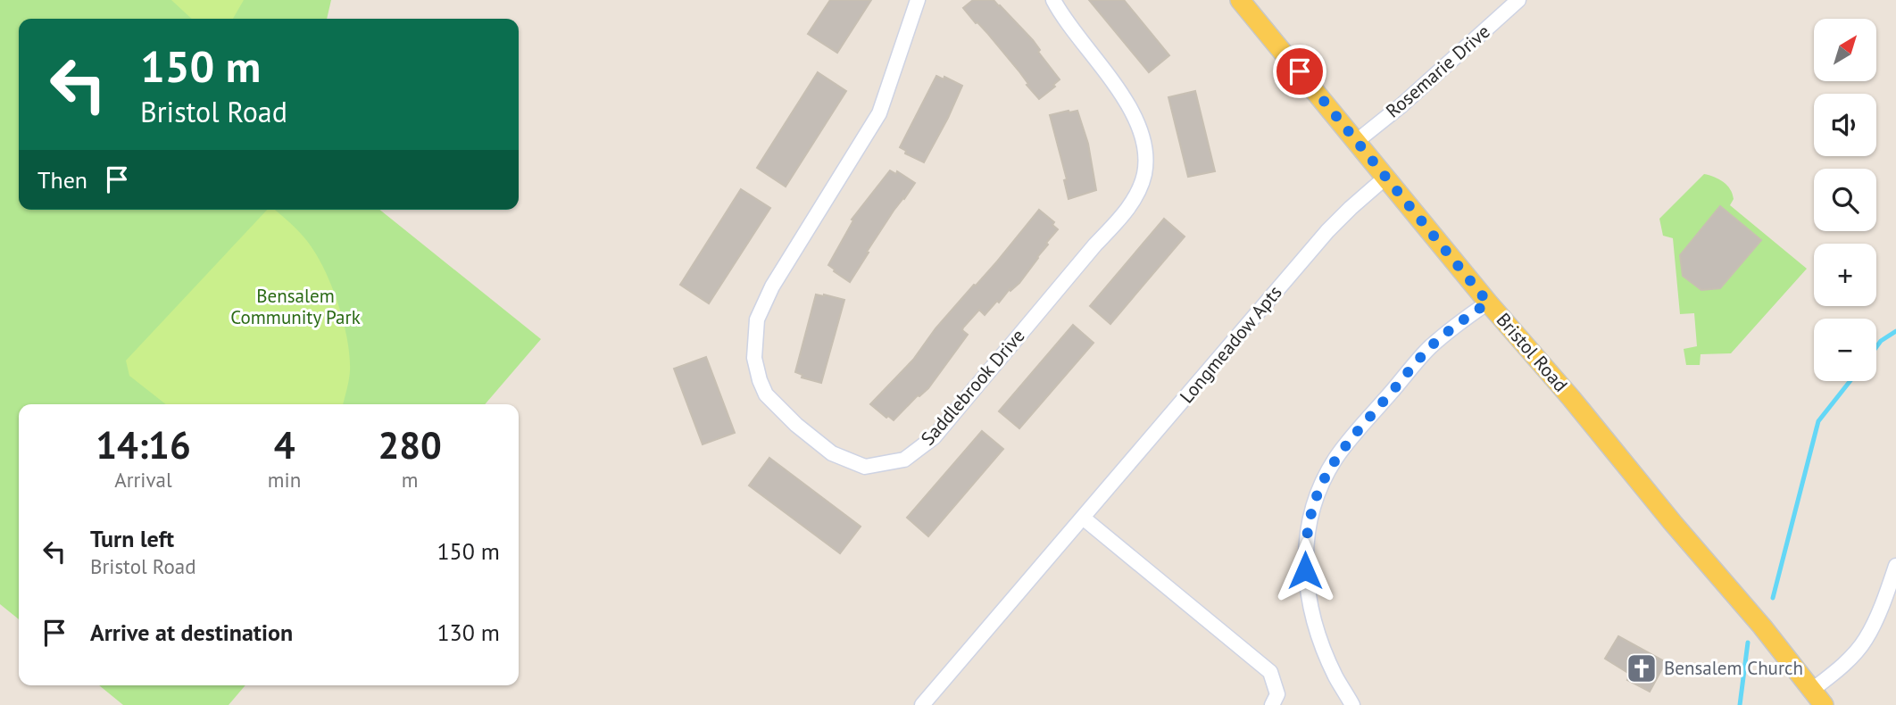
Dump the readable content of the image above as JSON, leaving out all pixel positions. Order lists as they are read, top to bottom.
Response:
{
  "streets": {
    "main road": ["Bristol Road"],
    "street": ["Rosemarie Drive", "Longmeadow Apts", "Saddlebrook Drive"]
  },
  "crossings": [
    ["Rosemarie Drive", "Bristol Road"],
    ["Longmeadow Apts", "Bristol Road"]
  ],
  "parks": ["Bensalem Community Park"],
  "places": {
    "church": ["Bensalem Church"]
  },
  "north": "top right",
  "page": {
    "map_buttons": ["+", "−"],
    "turn": ["150 m", "Bristol Road"],
    "then": "Then",
    "eta": [
      "14:16",
      "Arrival",
      "4",
      "min",
      "280",
      "m"
    ],
    "list": [
      {
        "name": "Turn left",
        "note": "Bristol Road",
        "value": "150 m"
      },
      {
        "name": "Arrive at destination",
        "value": "130 m"
      }
    ]
  }
}
